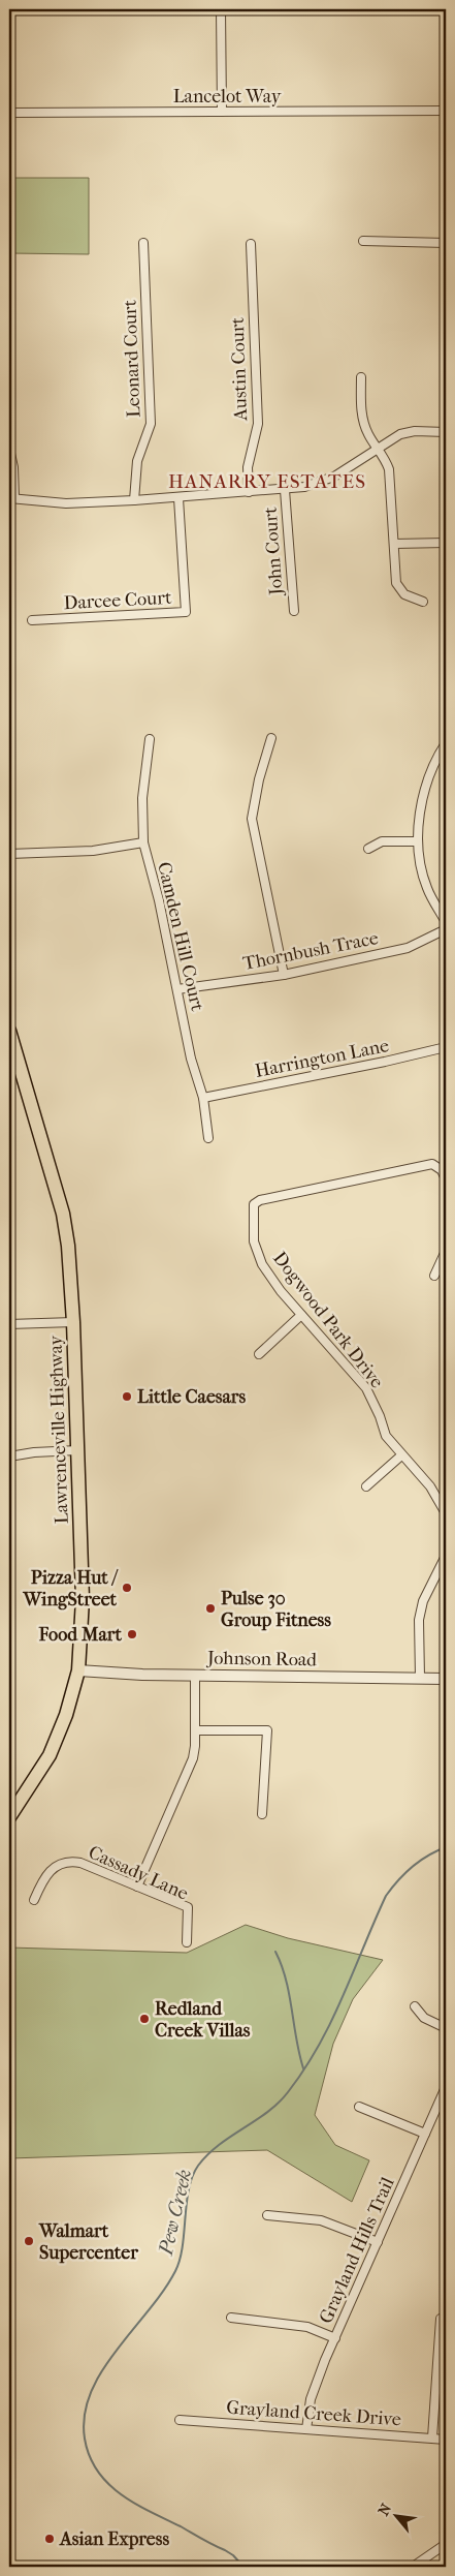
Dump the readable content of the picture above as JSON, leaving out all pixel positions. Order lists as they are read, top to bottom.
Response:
{
  "streets": {
    "main road": ["Lawrenceville Highway"],
    "street": [
      "Lancelot Way",
      "Leonard Court",
      "Austin Court",
      "John Court",
      "Darcee Court",
      "Camden Hill Court",
      "Thornbush Trace",
      "Harrington Lane",
      "Dogwood Park Drive",
      "Johnson Road",
      "Cassady Lane",
      "Grayland Hills Trail",
      "Grayland Creek Drive"
    ]
  },
  "crossings": [
    ["Camden Hill Court", "Thornbush Trace"],
    ["Camden Hill Court", "Harrington Lane"],
    ["Lawrenceville Highway", "Johnson Road"],
    ["Grayland Hills Trail", "Grayland Creek Drive"]
  ],
  "districts": ["HANARRY ESTATES"],
  "water": ["Pew Creek"],
  "places": [
    "Little Caesars",
    "Pizza Hut / WingStreet",
    "Pulse 30 Group Fitness",
    "Food Mart",
    "Redland Creek Villas",
    "Walmart Supercenter",
    "Asian Express"
  ],
  "north": "top left"
}
